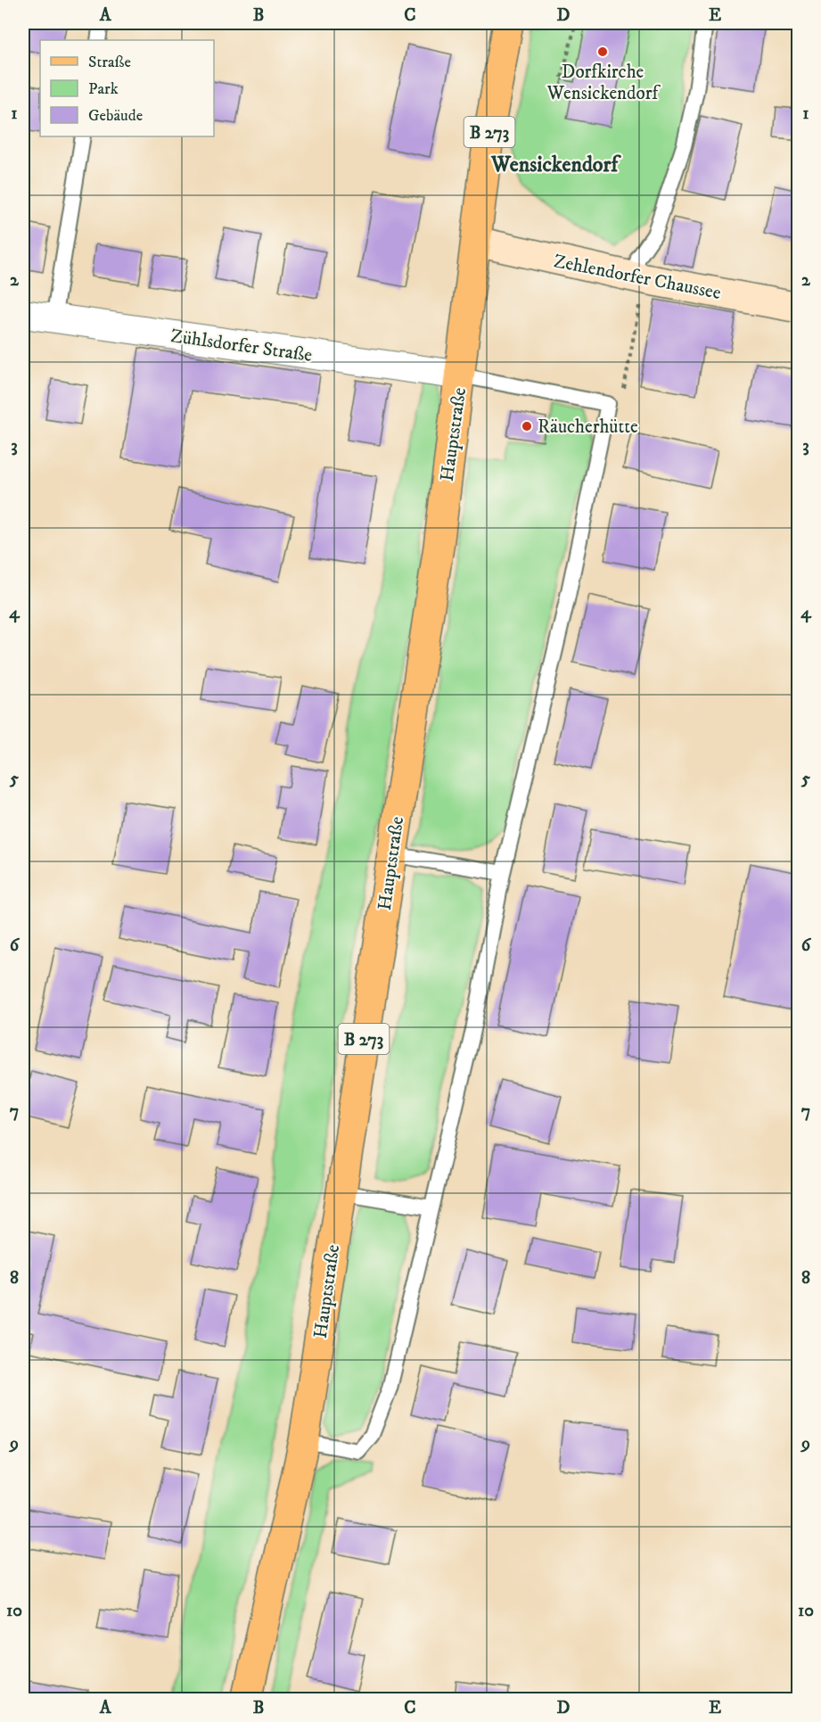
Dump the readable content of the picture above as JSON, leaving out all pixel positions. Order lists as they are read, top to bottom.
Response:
{
  "streets": {
    "main road": ["B 273", "Zehlendorfer Chaussee", "Hauptstraße"],
    "street": ["Zühlsdorfer Straße"]
  },
  "crossings": [
    ["Zehlendorfer Chaussee", "Hauptstraße"],
    ["Zühlsdorfer Straße", "Hauptstraße"]
  ],
  "districts": ["Wensickendorf"],
  "places": ["Dorfkirche Wensickendorf", "Räucherhütte"],
  "legend": ["Straße", "Park", "Gebäude"],
  "grid": {
    "columns": [
      "A",
      "B",
      "C",
      "D",
      "E"
    ],
    "rows": [
      "1",
      "2",
      "3",
      "4",
      "5",
      "6",
      "7",
      "8",
      "9",
      "10"
    ]
  }
}
